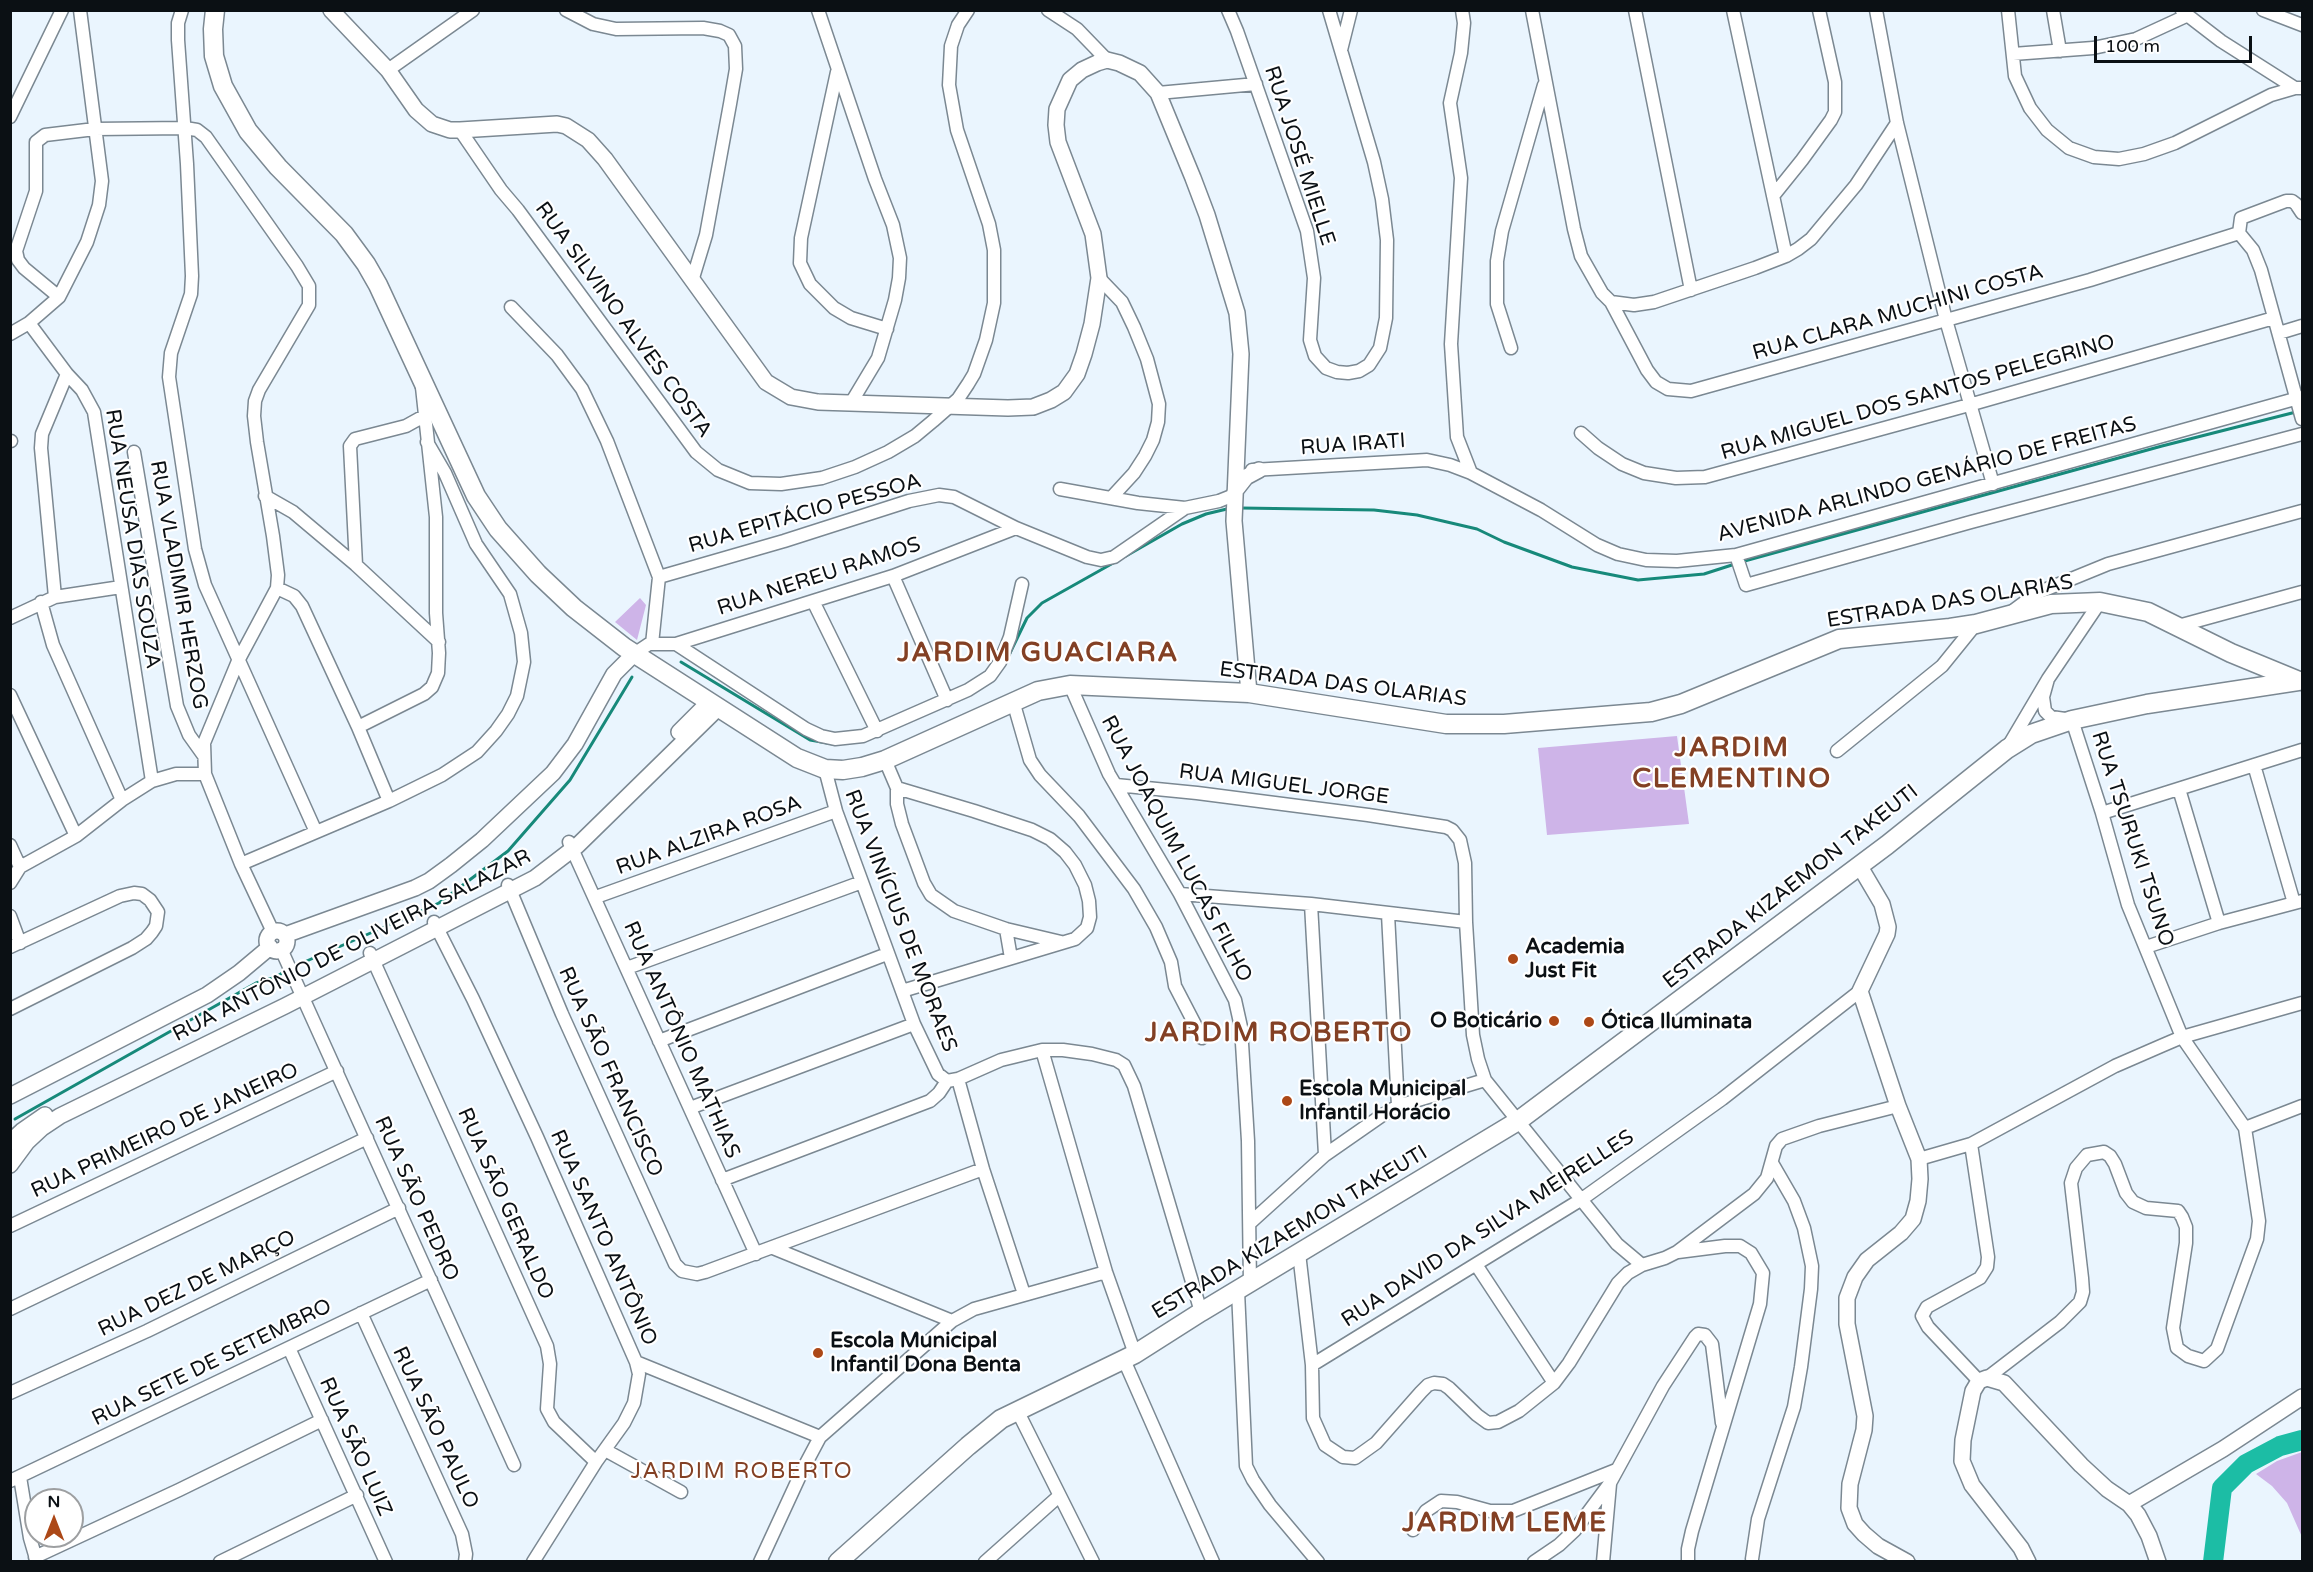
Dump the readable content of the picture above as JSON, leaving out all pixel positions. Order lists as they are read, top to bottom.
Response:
{
  "streets": {
    "main road": ["ESTRADA DAS OLARIAS", "ESTRADA KIZAEMON TAKEUTI"],
    "street": [
      "RUA JOSÉ MIELLE",
      "RUA CLARA MUCHINI COSTA",
      "RUA SILVINO ALVES COSTA",
      "RUA MIGUEL DOS SANTOS PELEGRINO",
      "RUA IRATI",
      "AVENIDA ARLINDO GENÁRIO DE FREITAS",
      "RUA EPITÁCIO PESSOA",
      "RUA NEUSA DIAS SOUZA",
      "RUA NEREU RAMOS",
      "RUA VLADIMIR HERZOG",
      "RUA MIGUEL JORGE",
      "RUA ALZIRA ROSA",
      "RUA TSURUKI TSUNO",
      "RUA JOAQUIM LUCAS FILHO",
      "RUA VINÍCIUS DE MORAES",
      "RUA ANTÔNIO DE OLIVEIRA SALAZAR",
      "RUA ANTÔNIO MATHIAS",
      "RUA SÃO FRANCISCO",
      "RUA PRIMEIRO DE JANEIRO",
      "RUA SÃO PEDRO",
      "RUA SÃO GERALDO",
      "RUA DAVID DA SILVA MEIRELLES",
      "RUA SANTO ANTÔNIO",
      "RUA DEZ DE MARÇO",
      "RUA SETE DE SETEMBRO",
      "RUA SÃO PAULO",
      "RUA SÃO LUIZ"
    ]
  },
  "crossings": [
    ["RUA IRATI", "AVENIDA ARLINDO GENÁRIO DE FREITAS"],
    ["RUA EPITÁCIO PESSOA", "RUA NEREU RAMOS"],
    ["RUA NEREU RAMOS", "ESTRADA DAS OLARIAS"],
    ["RUA VLADIMIR HERZOG", "RUA SÃO PEDRO"],
    ["ESTRADA DAS OLARIAS", "RUA JOAQUIM LUCAS FILHO"],
    ["ESTRADA DAS OLARIAS", "ESTRADA KIZAEMON TAKEUTI"],
    ["ESTRADA DAS OLARIAS", "RUA VINÍCIUS DE MORAES"],
    ["ESTRADA DAS OLARIAS", "RUA ANTÔNIO DE OLIVEIRA SALAZAR"],
    ["RUA MIGUEL JORGE", "RUA JOAQUIM LUCAS FILHO"],
    ["RUA ALZIRA ROSA", "RUA VINÍCIUS DE MORAES"],
    ["RUA ALZIRA ROSA", "RUA ANTÔNIO MATHIAS"],
    ["RUA TSURUKI TSUNO", "ESTRADA KIZAEMON TAKEUTI"],
    ["RUA JOAQUIM LUCAS FILHO", "ESTRADA KIZAEMON TAKEUTI"],
    ["ESTRADA KIZAEMON TAKEUTI", "RUA DAVID DA SILVA MEIRELLES"],
    ["RUA ANTÔNIO DE OLIVEIRA SALAZAR", "RUA ANTÔNIO MATHIAS"],
    ["RUA ANTÔNIO DE OLIVEIRA SALAZAR", "RUA SÃO FRANCISCO"],
    ["RUA ANTÔNIO DE OLIVEIRA SALAZAR", "RUA SÃO PEDRO"],
    ["RUA ANTÔNIO DE OLIVEIRA SALAZAR", "RUA SÃO GERALDO"],
    ["RUA ANTÔNIO DE OLIVEIRA SALAZAR", "RUA SANTO ANTÔNIO"],
    ["RUA ANTÔNIO MATHIAS", "RUA SÃO FRANCISCO"],
    ["RUA PRIMEIRO DE JANEIRO", "RUA SÃO PEDRO"],
    ["RUA SÃO PEDRO", "RUA DEZ DE MARÇO"],
    ["RUA SÃO PEDRO", "RUA SETE DE SETEMBRO"],
    ["RUA SÃO GERALDO", "RUA SANTO ANTÔNIO"],
    ["RUA SETE DE SETEMBRO", "RUA SÃO PAULO"],
    ["RUA SETE DE SETEMBRO", "RUA SÃO LUIZ"]
  ],
  "districts": [
    "JARDIM GUACIARA",
    "JARDIM CLEMENTINO",
    "JARDIM ROBERTO",
    "JARDIM ROBERTO",
    "JARDIM LEME"
  ],
  "places": [
    "Academia Just Fit",
    "O Boticário",
    "Ótica Iluminata",
    "Escola Municipal Infantil Horácio",
    "Escola Municipal Infantil Dona Benta"
  ],
  "scale_bar": "100 m",
  "north": "top"
}
